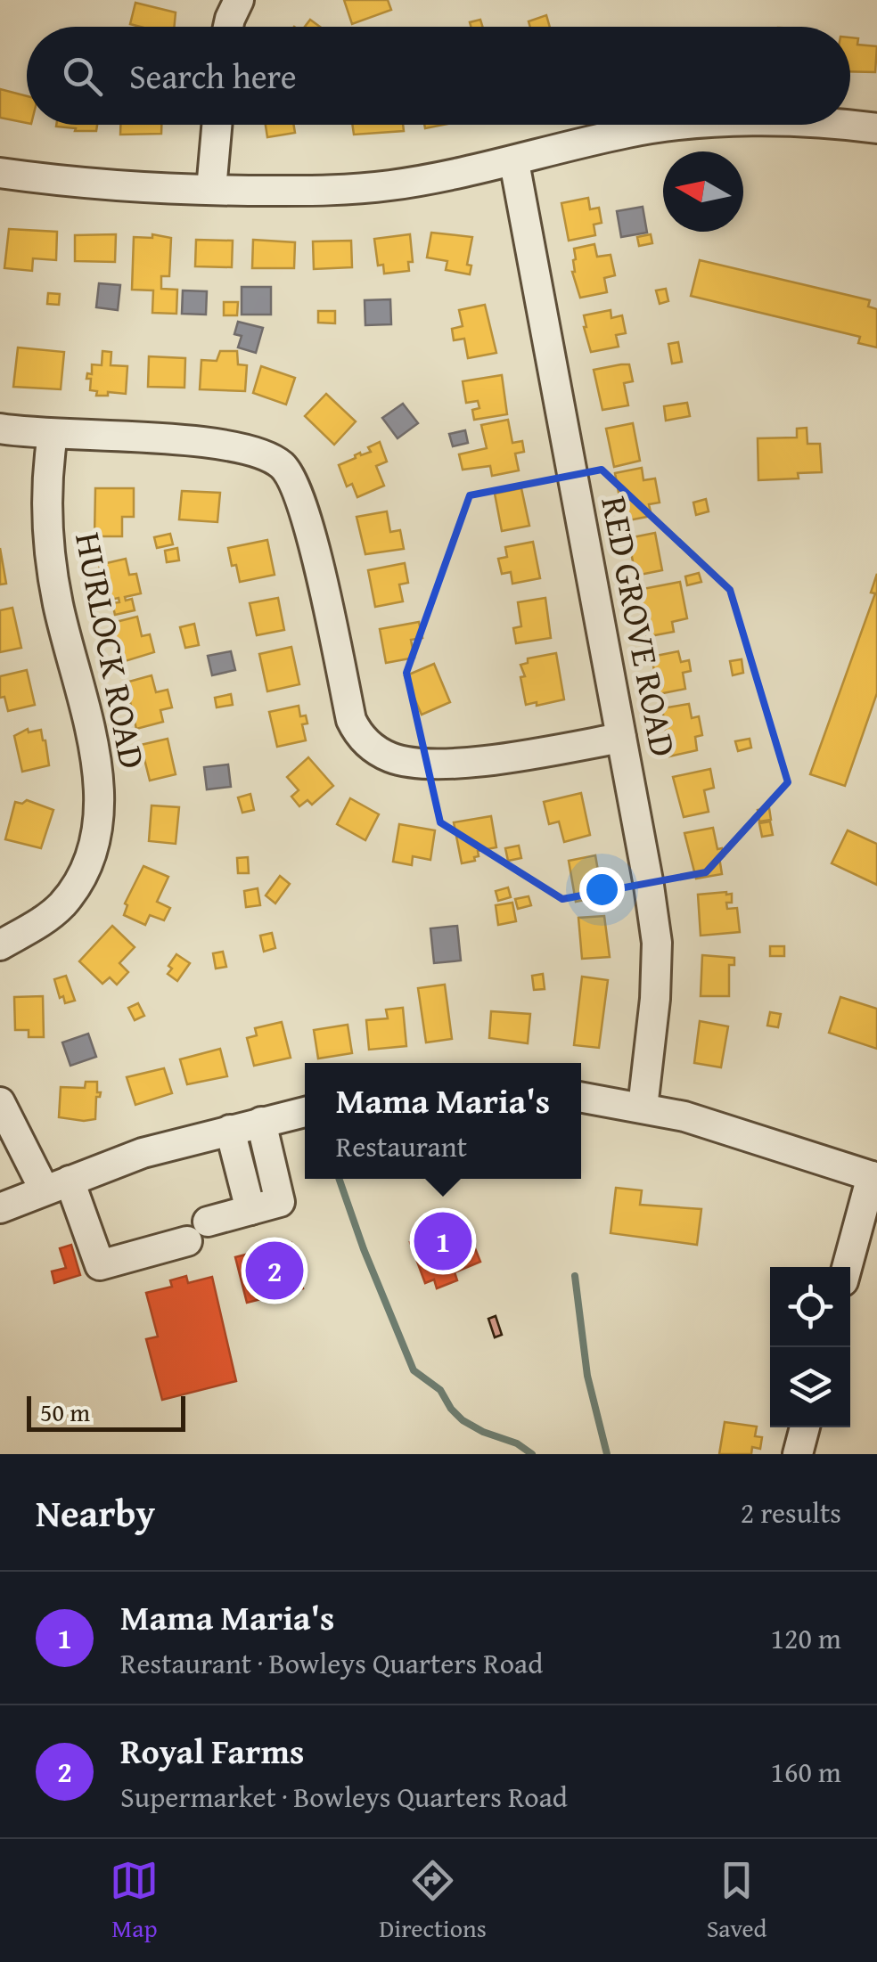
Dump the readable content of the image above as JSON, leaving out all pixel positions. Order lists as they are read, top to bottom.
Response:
{
  "streets": {
    "street": ["RED GROVE ROAD", "HURLOCK ROAD"]
  },
  "scale_bar": "50 m",
  "north": "left",
  "page": {
    "search": "Search here",
    "popup": ["Mama Maria's", "Restaurant"],
    "pins": ["1", "2"],
    "scale": "50 m",
    "heading": ["Nearby", "2 results"],
    "list": [
      {
        "mark": "1",
        "name": "Mama Maria's",
        "note": "Restaurant · Bowleys Quarters Road",
        "value": "120 m"
      },
      {
        "mark": "2",
        "name": "Royal Farms",
        "note": "Supermarket · Bowleys Quarters Road",
        "value": "160 m"
      }
    ],
    "nav": ["Map", "Directions", "Saved"]
  }
}
